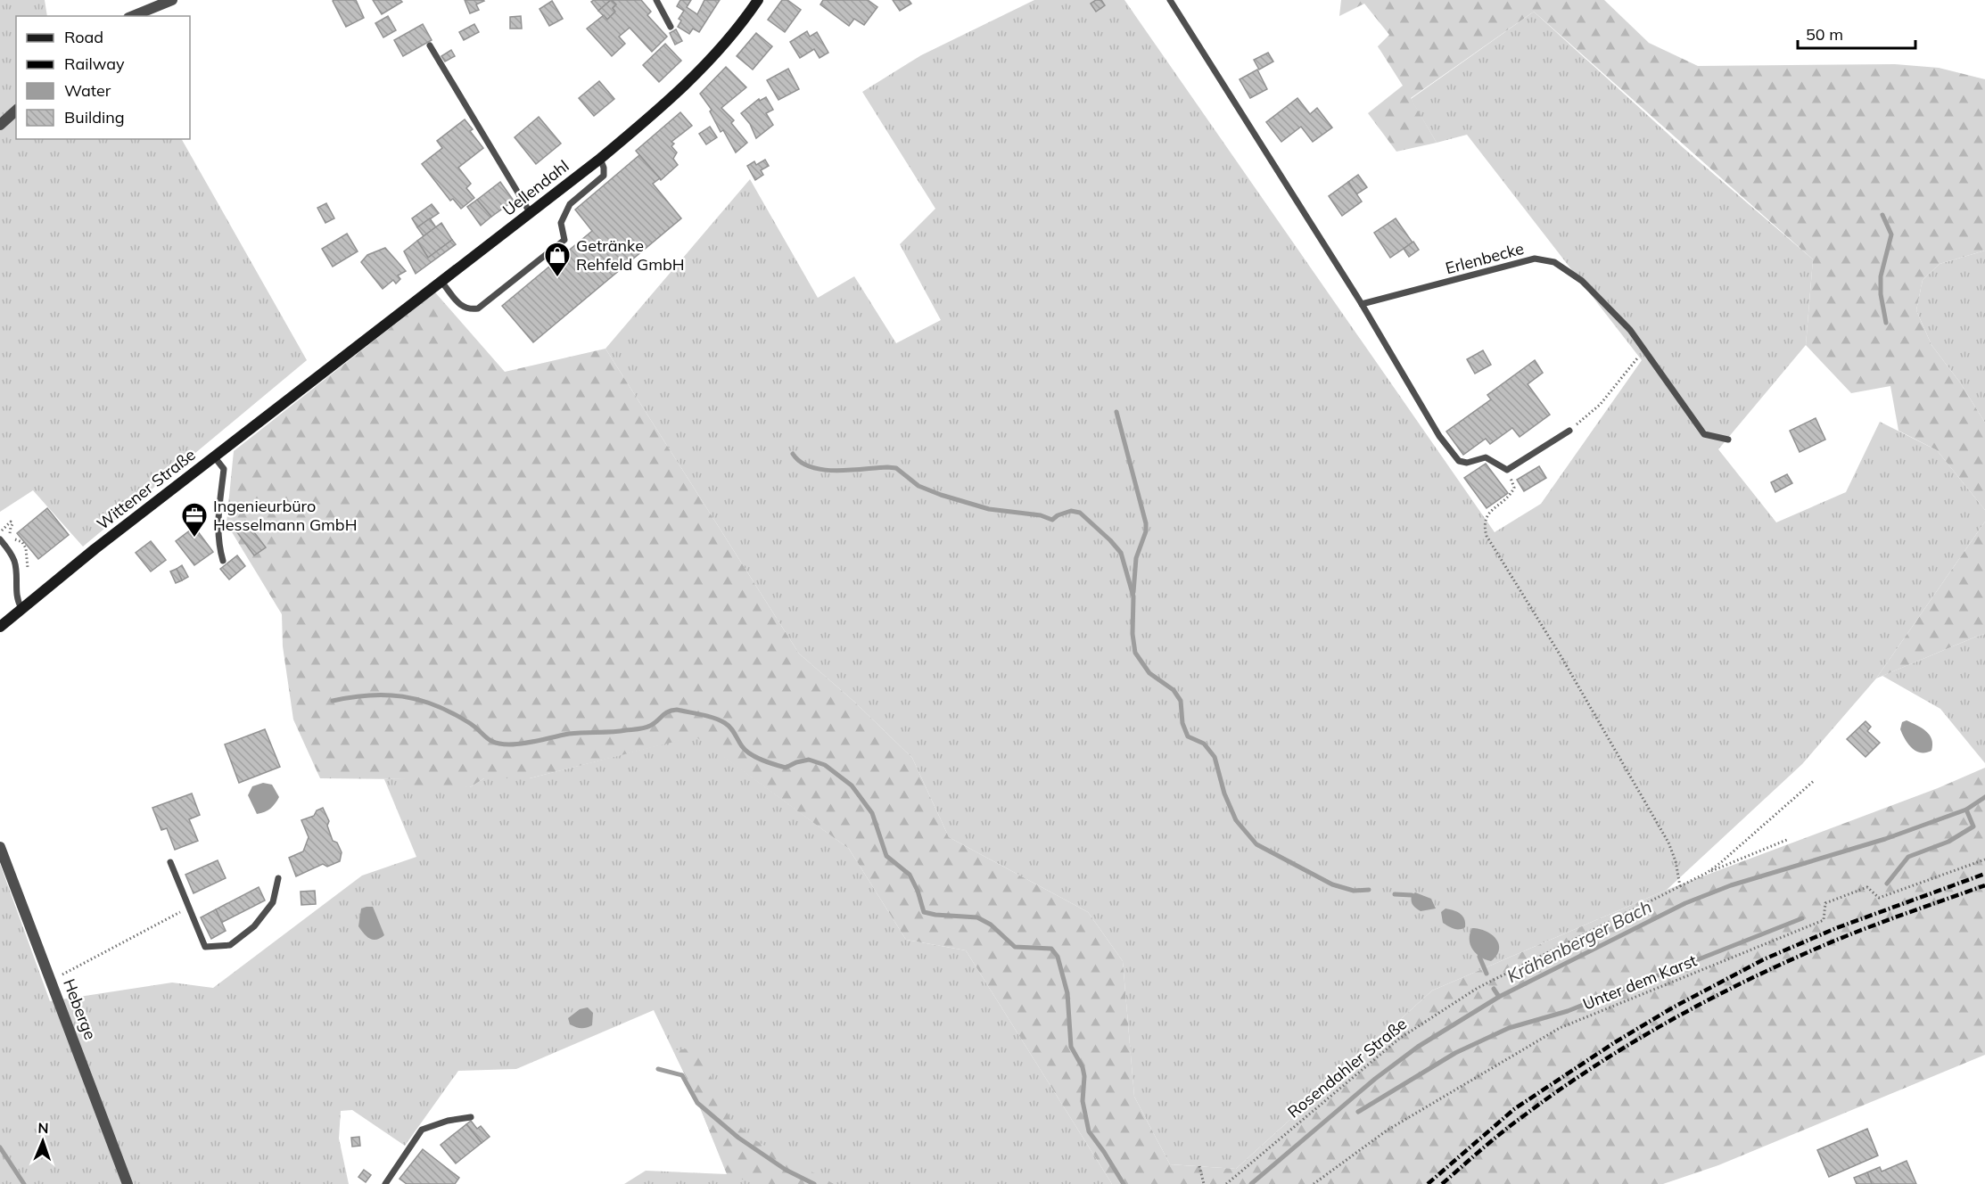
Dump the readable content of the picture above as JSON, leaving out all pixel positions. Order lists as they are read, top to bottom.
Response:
{
  "streets": {
    "main road": ["Uellendahl", "Wittener Straße"],
    "street": ["Heberge"],
    "lane": ["Erlenbecke"],
    "path": ["Unter dem Karst", "Rosendahler Straße"]
  },
  "crossings": [
    ["Uellendahl", "Wittener Straße"]
  ],
  "water": ["Krähenberger Bach"],
  "places": {
    "shop": ["Getränke Rehfeld GmbH"],
    "office": ["Ingenieurbüro Hesselmann GmbH"]
  },
  "legend": [
    "Road",
    "Railway",
    "Water",
    "Building"
  ],
  "scale_bar": "50 m",
  "north": "top"
}
